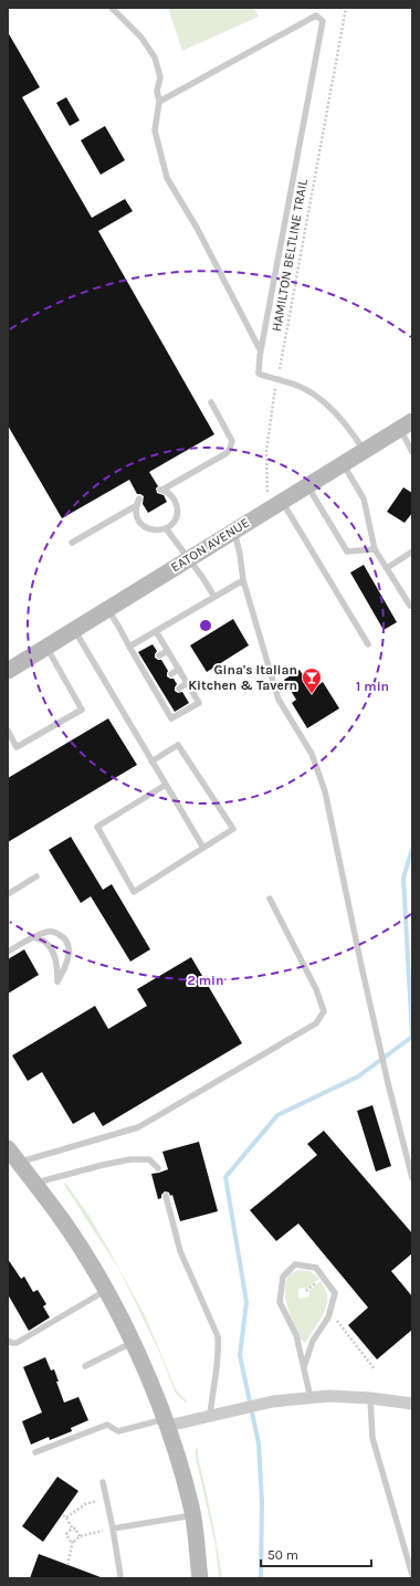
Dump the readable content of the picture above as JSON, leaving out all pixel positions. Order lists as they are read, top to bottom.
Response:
{
  "streets": {
    "main road": ["EATON AVENUE"],
    "path": ["HAMILTON BELTLINE TRAIL"]
  },
  "crossings": [
    ["HAMILTON BELTLINE TRAIL", "EATON AVENUE"]
  ],
  "places": {
    "bar": ["Gina's Italian Kitchen & Tavern"]
  },
  "scale_bar": "50 m",
  "rings": ["1 min", "2 min"]
}
